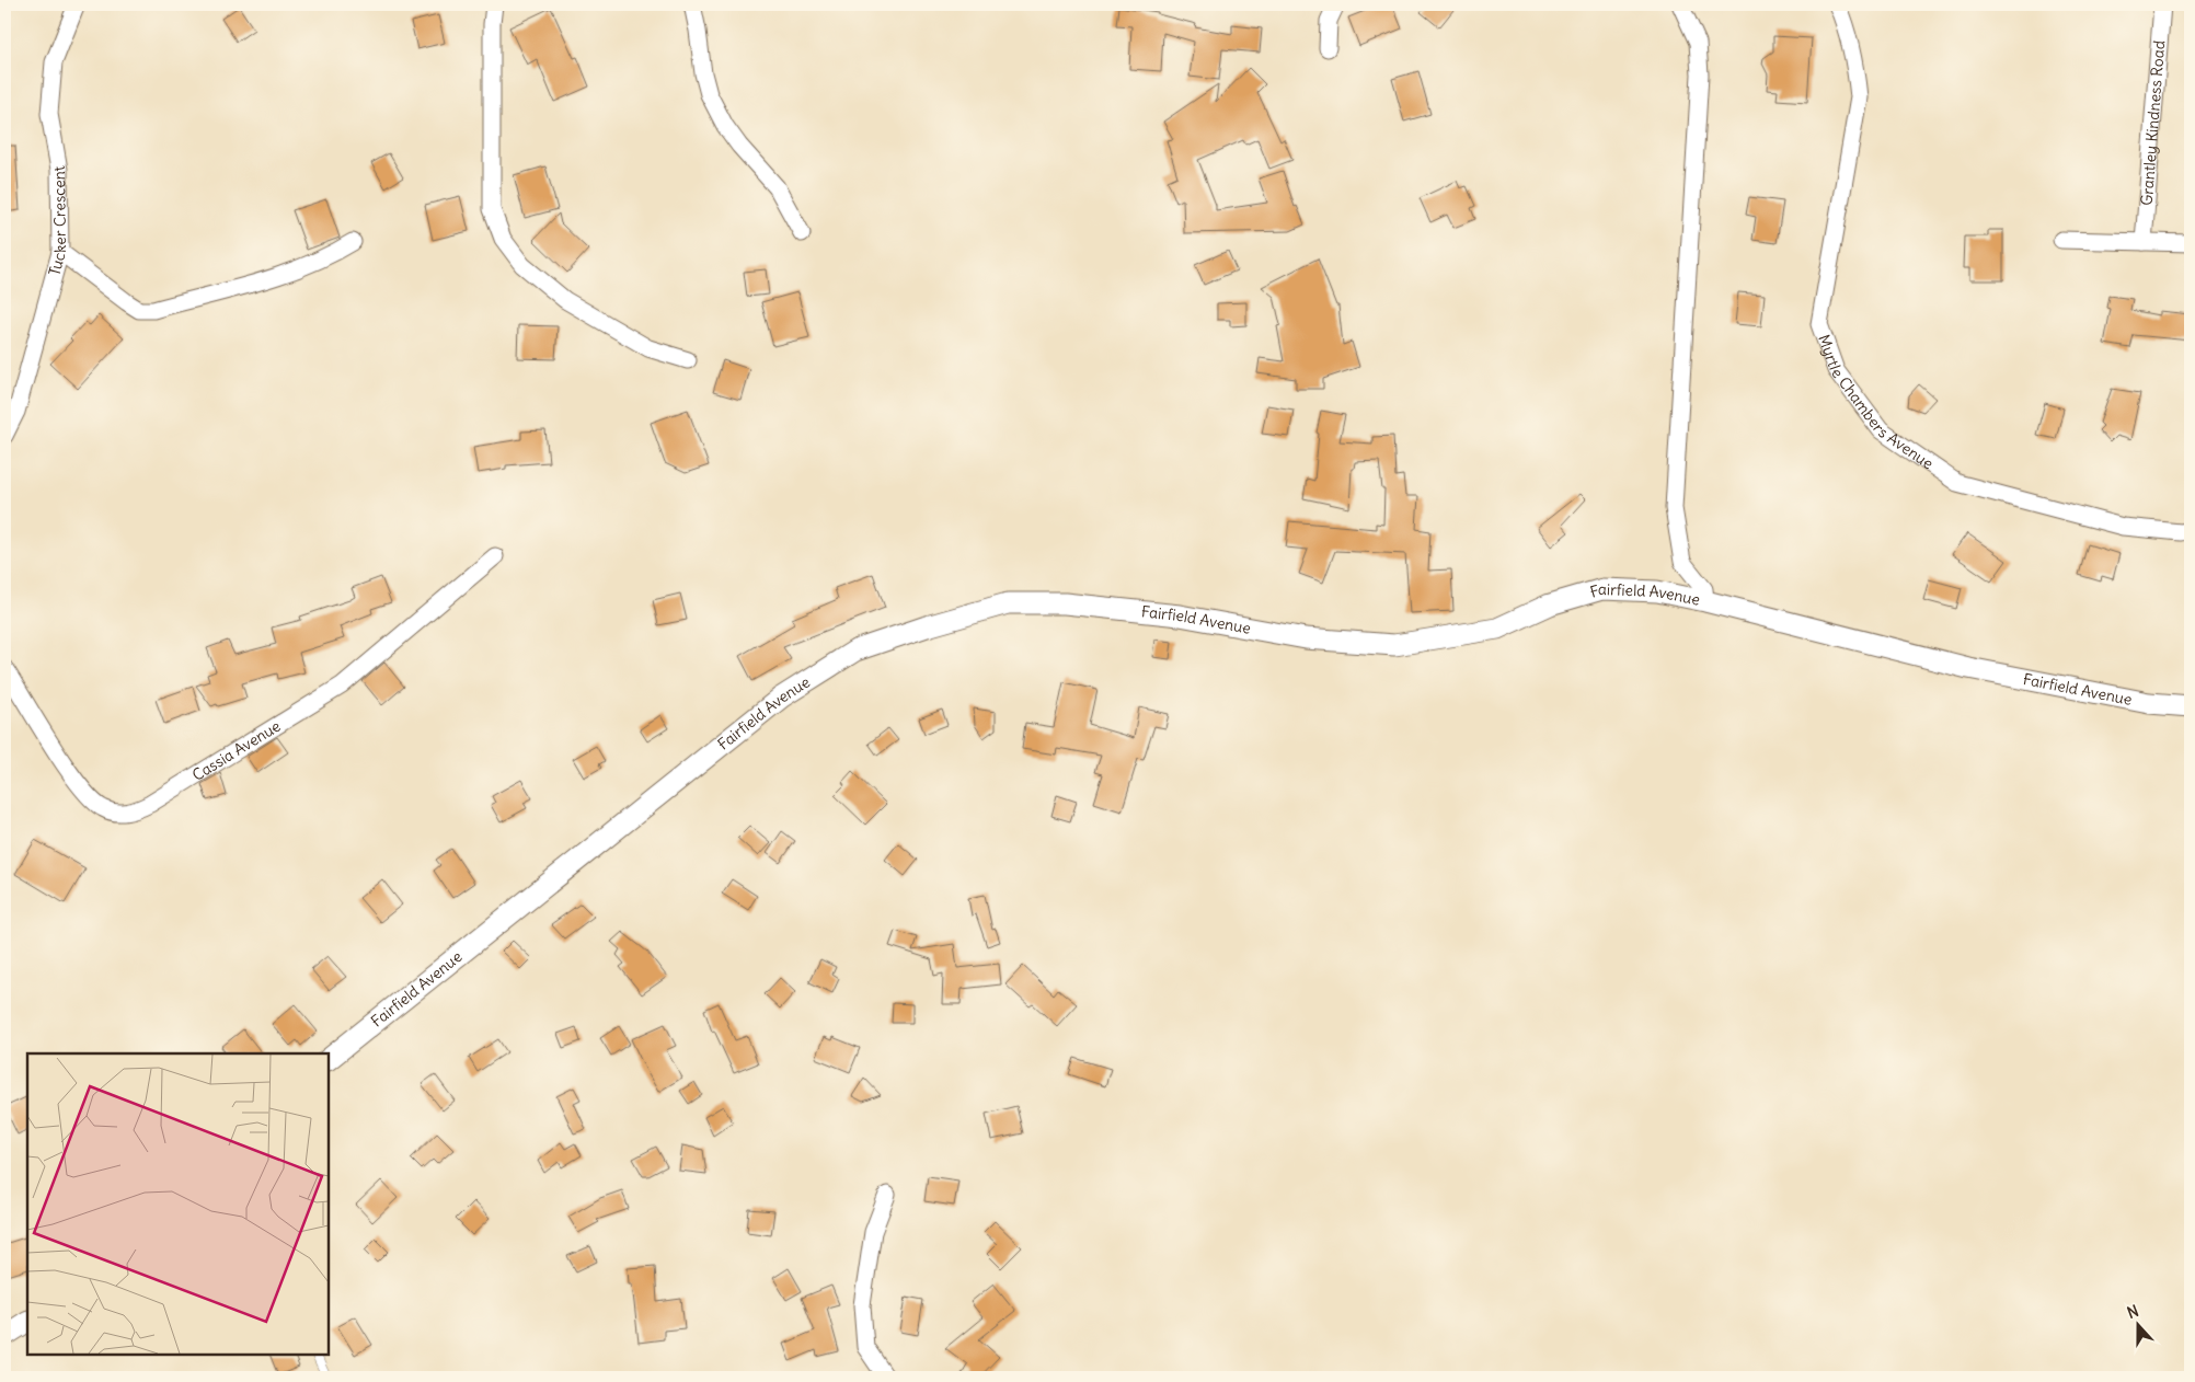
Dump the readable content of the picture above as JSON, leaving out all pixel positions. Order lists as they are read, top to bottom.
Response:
{
  "streets": {
    "street": [
      "Grantley Kindness Road",
      "Tucker Crescent",
      "Myrtle Chambers Avenue",
      "Fairfield Avenue",
      "Cassia Avenue"
    ]
  },
  "north": "top"
}
